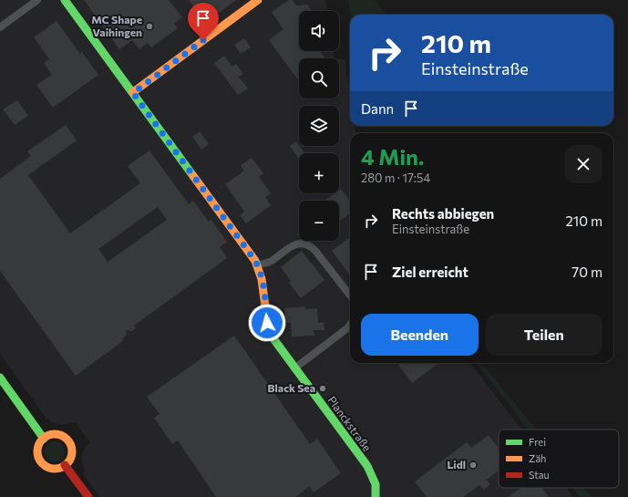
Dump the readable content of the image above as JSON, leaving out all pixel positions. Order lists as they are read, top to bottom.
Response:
{
  "streets": {
    "street": ["Planckstraße"]
  },
  "places": ["MC Shape Vaihingen", "Black Sea", "Lidl"],
  "legend": ["Frei", "Zäh", "Stau"],
  "page": {
    "map_buttons": ["+", "−"],
    "turn": ["210 m", "Einsteinstraße"],
    "then": "Dann",
    "heading": ["4 Min.", "280 m · 17:54"],
    "list": [
      {
        "name": "Rechts abbiegen",
        "note": "Einsteinstraße",
        "value": "210 m"
      },
      {
        "name": "Ziel erreicht",
        "value": "70 m"
      }
    ],
    "buttons": ["Beenden", "Teilen"]
  }
}
